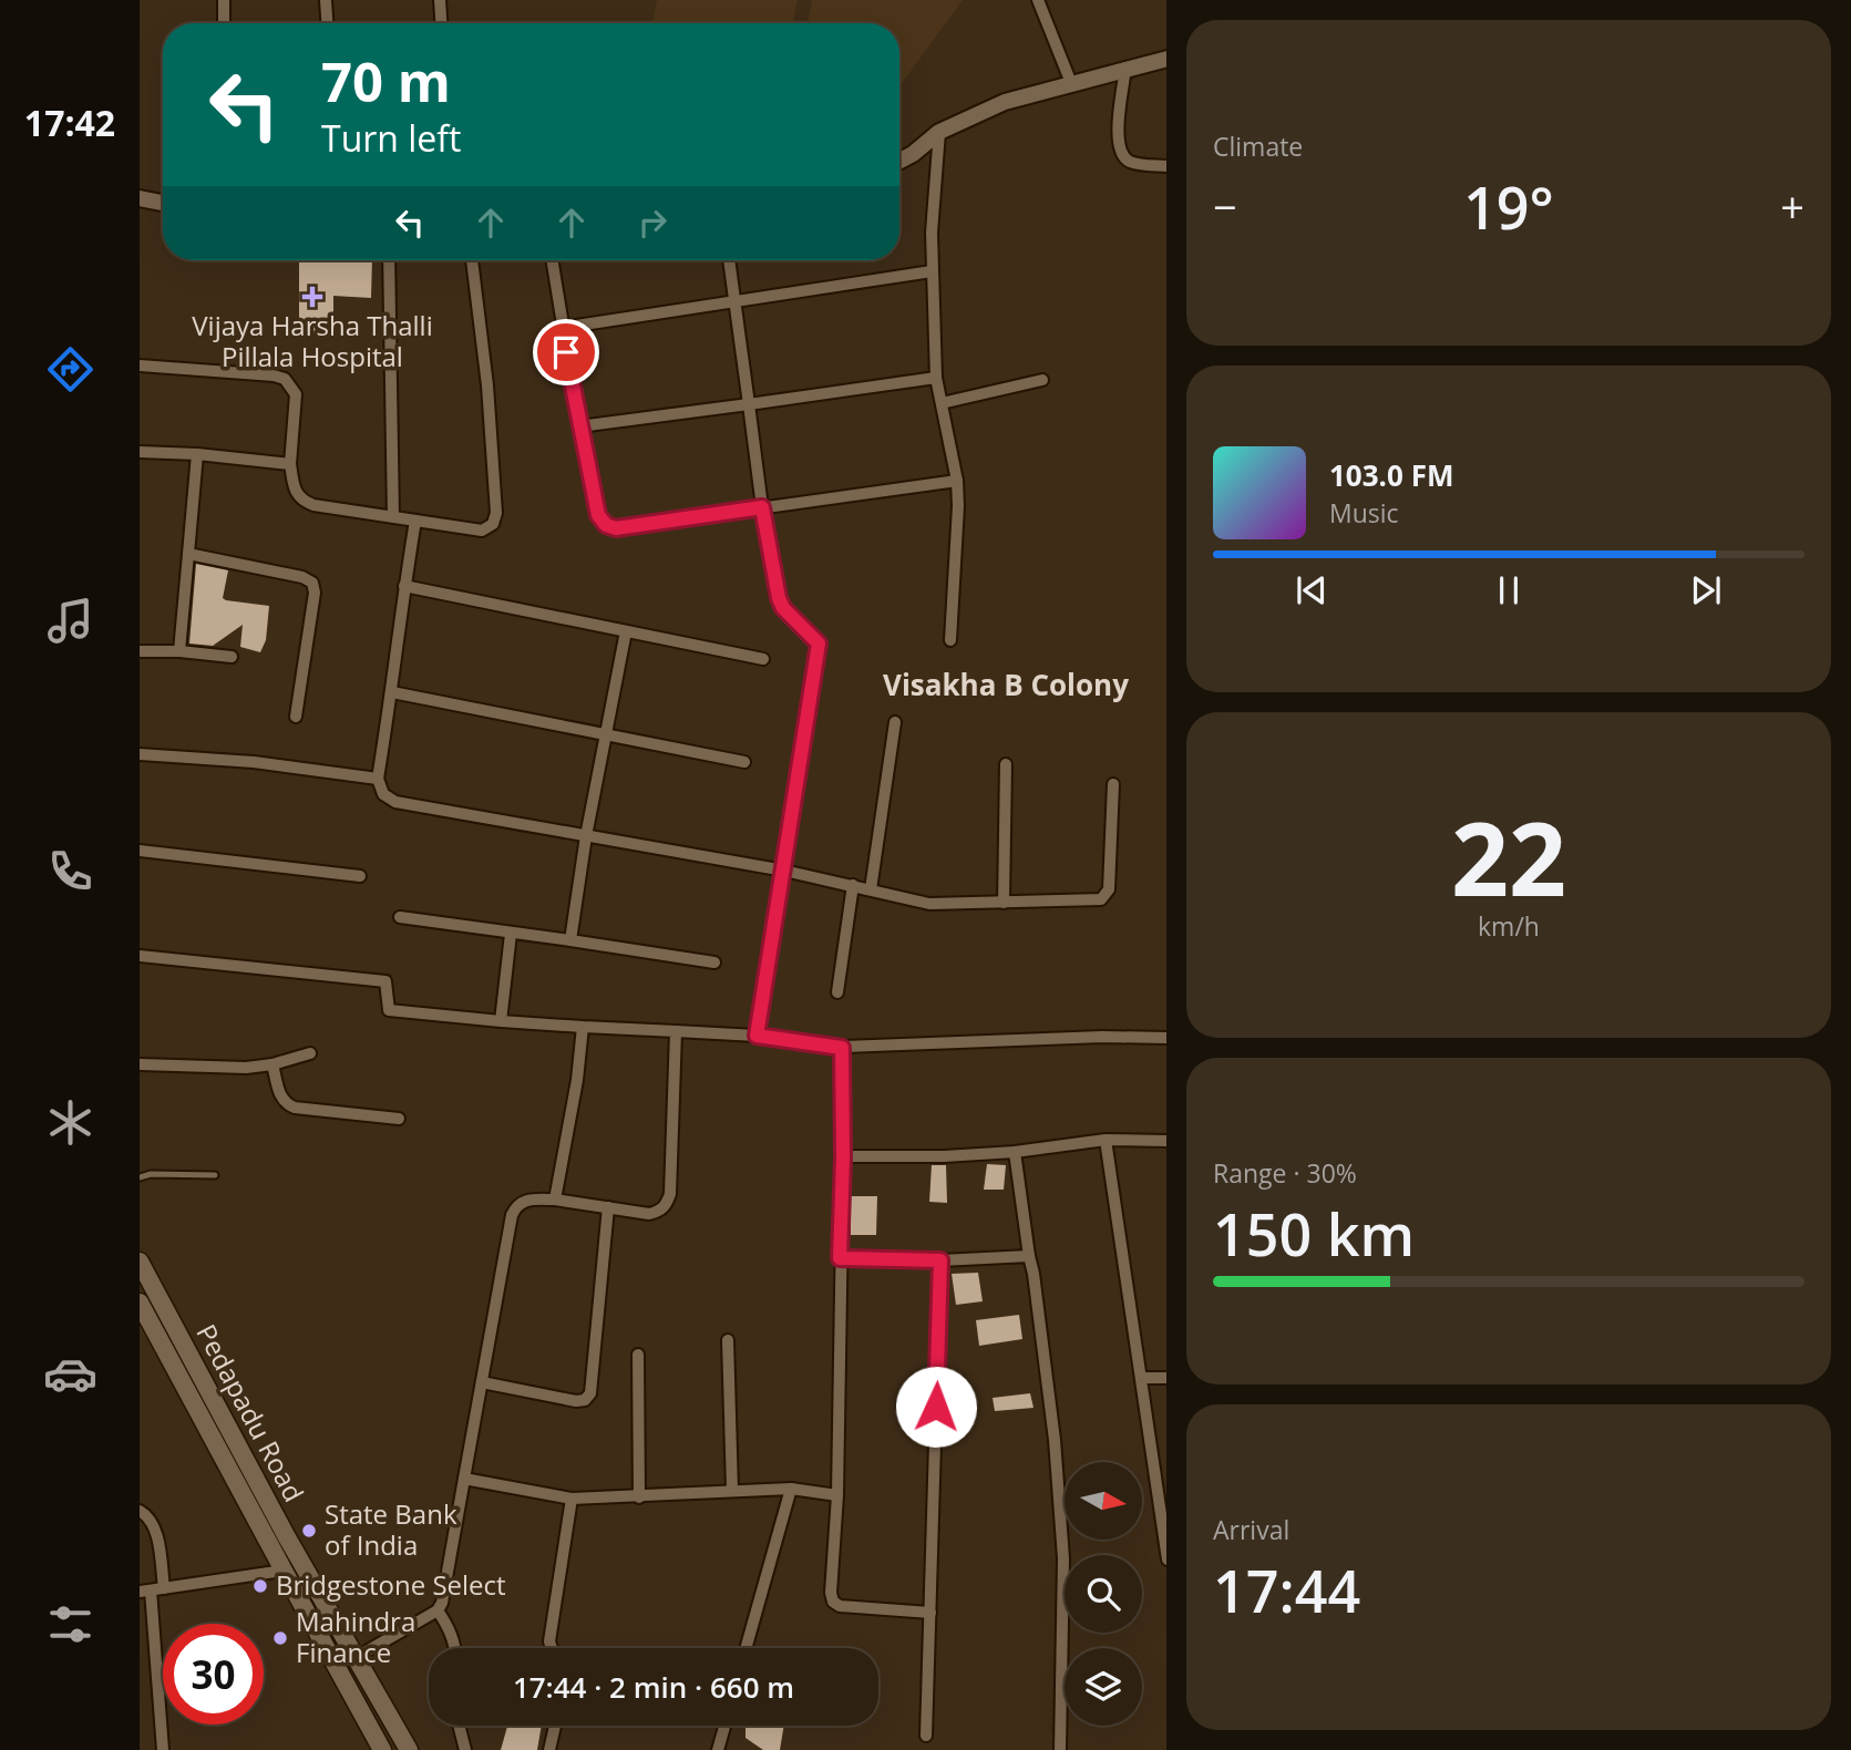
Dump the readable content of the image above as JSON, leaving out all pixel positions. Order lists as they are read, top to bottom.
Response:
{
  "streets": {
    "main road": ["Pedapadu Road"]
  },
  "districts": ["Visakha B Colony"],
  "places": {
    "health": ["Vijaya Harsha Thalli Pillala Hospital"],
    "other": ["State Bank of India", "Bridgestone Select", "Mahindra Finance"]
  },
  "north": "right",
  "page": {
    "tabs": "17:42",
    "tile": [
      "Climate",
      ["22", "km/h"],
      ["Range · 30%", "150 km"],
      ["Arrival", "17:44"]
    ],
    "turn": ["70 m", "Turn left"],
    "heat": ["−", "19°", "+"],
    "song": ["103.0 FM", "Music"],
    "limit": "30",
    "trip": "17:44 · 2 min · 660 m"
  }
}
